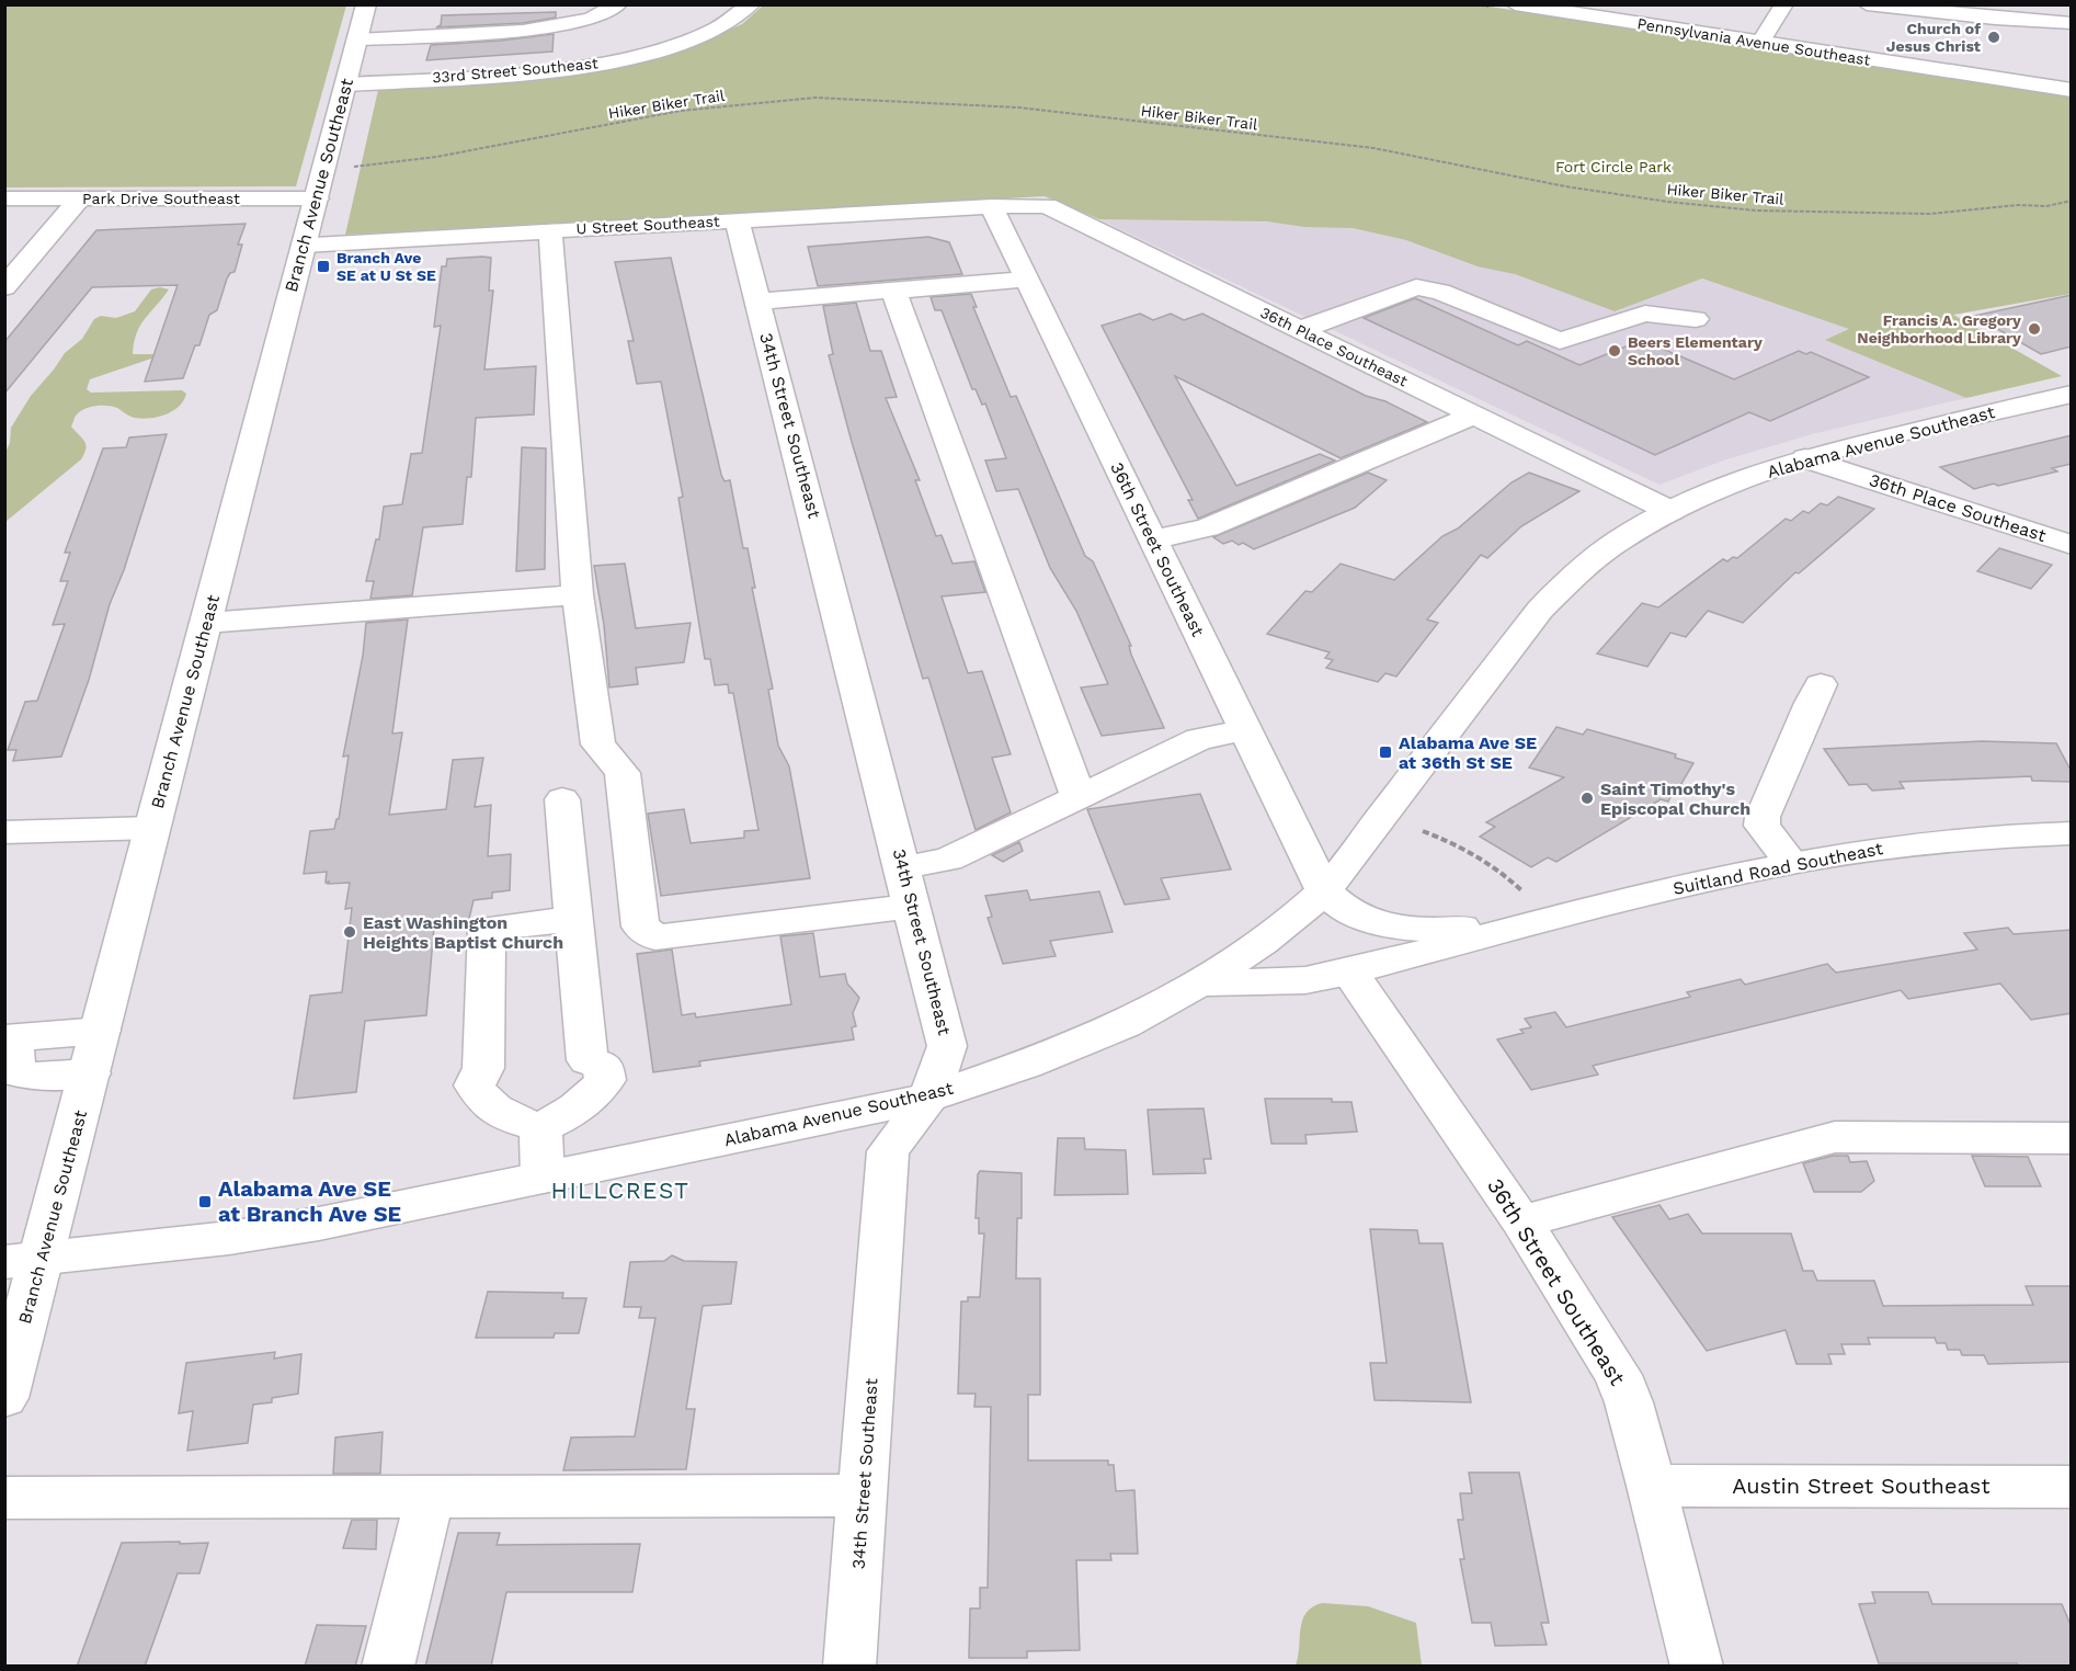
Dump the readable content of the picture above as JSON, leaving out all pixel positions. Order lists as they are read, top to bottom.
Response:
{
  "streets": {
    "main road": [
      "Pennsylvania Avenue Southeast",
      "33rd Street Southeast",
      "Branch Avenue Southeast",
      "Park Drive Southeast",
      "U Street Southeast",
      "36th Place Southeast",
      "34th Street Southeast",
      "Alabama Avenue Southeast",
      "36th Street Southeast",
      "Suitland Road Southeast",
      "Austin Street Southeast"
    ],
    "path": ["Hiker Biker Trail"]
  },
  "crossings": [
    ["33rd Street Southeast", "Branch Avenue Southeast"],
    ["Hiker Biker Trail", "Branch Avenue Southeast"],
    ["Branch Avenue Southeast", "Park Drive Southeast"],
    ["Branch Avenue Southeast", "U Street Southeast"],
    ["Branch Avenue Southeast", "Alabama Avenue Southeast"],
    ["U Street Southeast", "36th Place Southeast"],
    ["U Street Southeast", "34th Street Southeast"],
    ["U Street Southeast", "36th Street Southeast"],
    ["36th Place Southeast", "Alabama Avenue Southeast"],
    ["36th Place Southeast", "36th Street Southeast"],
    ["34th Street Southeast", "Alabama Avenue Southeast"],
    ["Alabama Avenue Southeast", "36th Street Southeast"],
    ["Alabama Avenue Southeast", "Suitland Road Southeast"],
    ["36th Street Southeast", "Suitland Road Southeast"],
    ["36th Street Southeast", "Austin Street Southeast"]
  ],
  "districts": ["HILLCREST"],
  "parks": ["Fort Circle Park"],
  "places": {
    "other": [
      "Church of Jesus Christ",
      "Francis A. Gregory Neighborhood Library",
      "Beers Elementary School",
      "Saint Timothy's Episcopal Church",
      "East Washington Heights Baptist Church"
    ],
    "transit": ["Branch Ave SE at U St SE", "Alabama Ave SE at 36th St SE", "Alabama Ave SE at Branch Ave SE"]
  }
}
